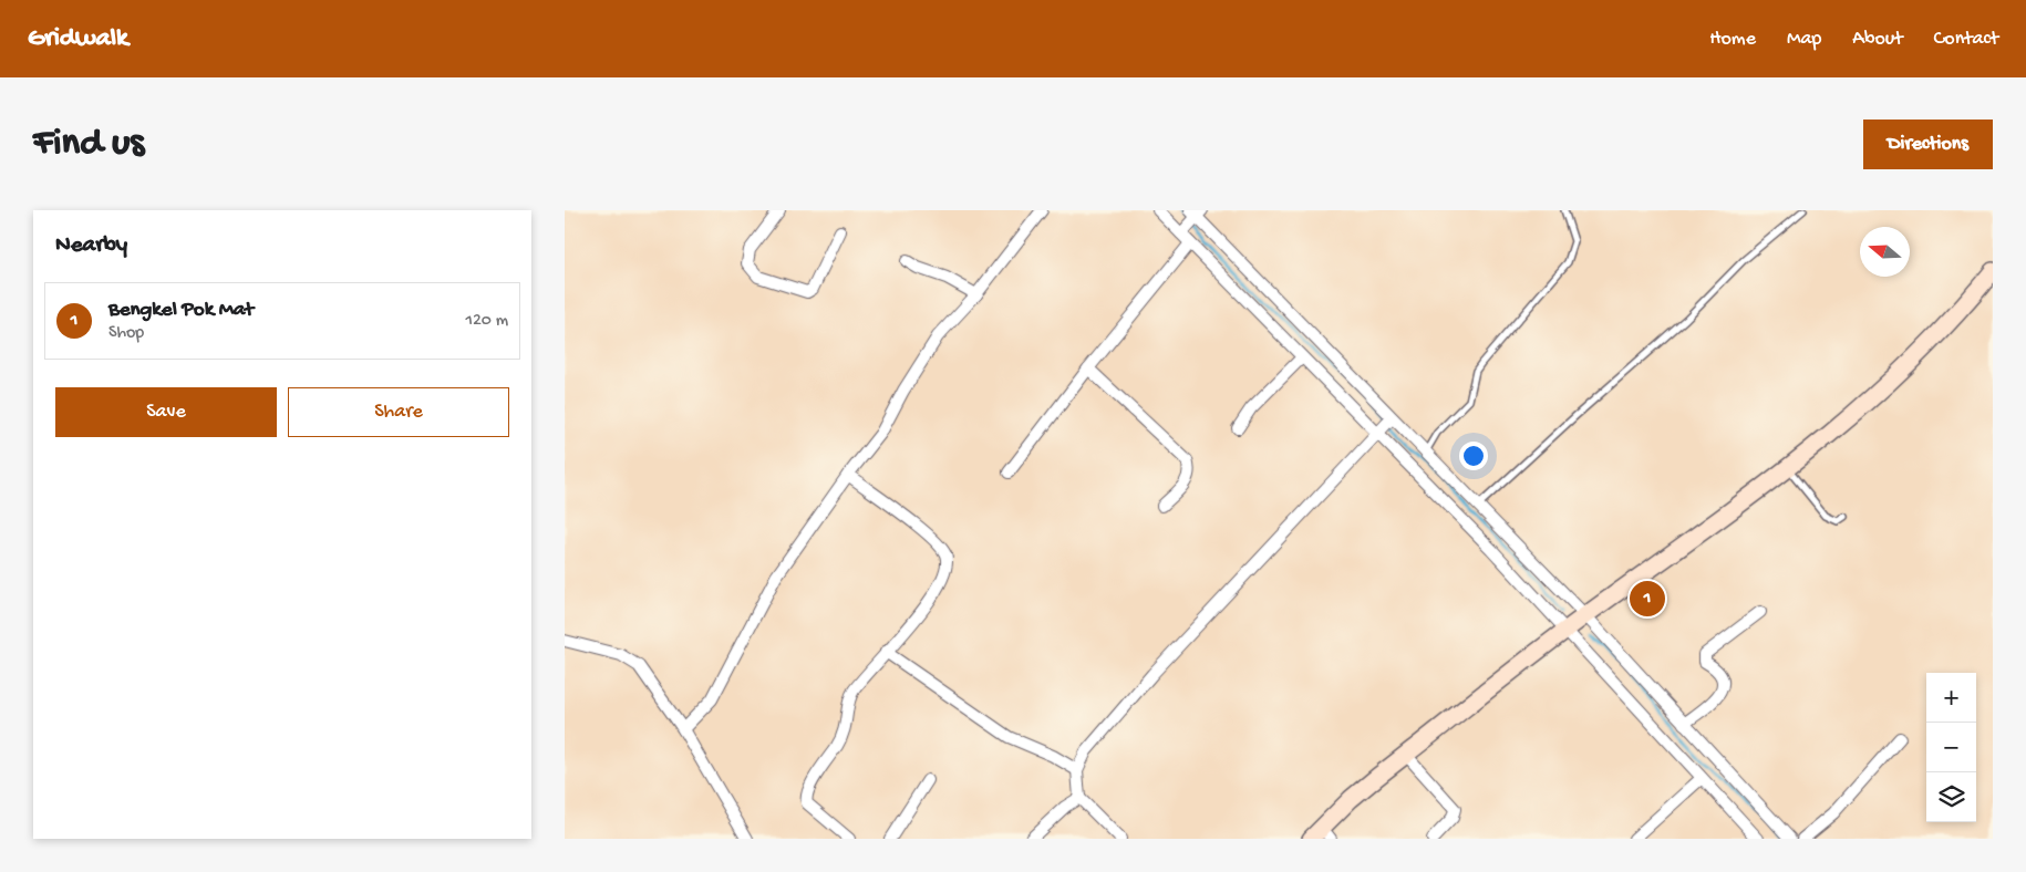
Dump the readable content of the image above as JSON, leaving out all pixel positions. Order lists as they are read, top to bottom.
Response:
{
  "north": "left",
  "page": {
    "header": "Gridwalk",
    "nav": [
      "Home",
      "Map",
      "About",
      "Contact"
    ],
    "buttons": [
      "Directions",
      ["Save", "Share"]
    ],
    "title": "Find us",
    "heading": "Nearby",
    "list": [
      {
        "mark": "1",
        "name": "Bengkel Pok Mat",
        "note": "Shop",
        "value": "120 m"
      }
    ],
    "pins": "1",
    "map_buttons": ["+", "−"]
  }
}
